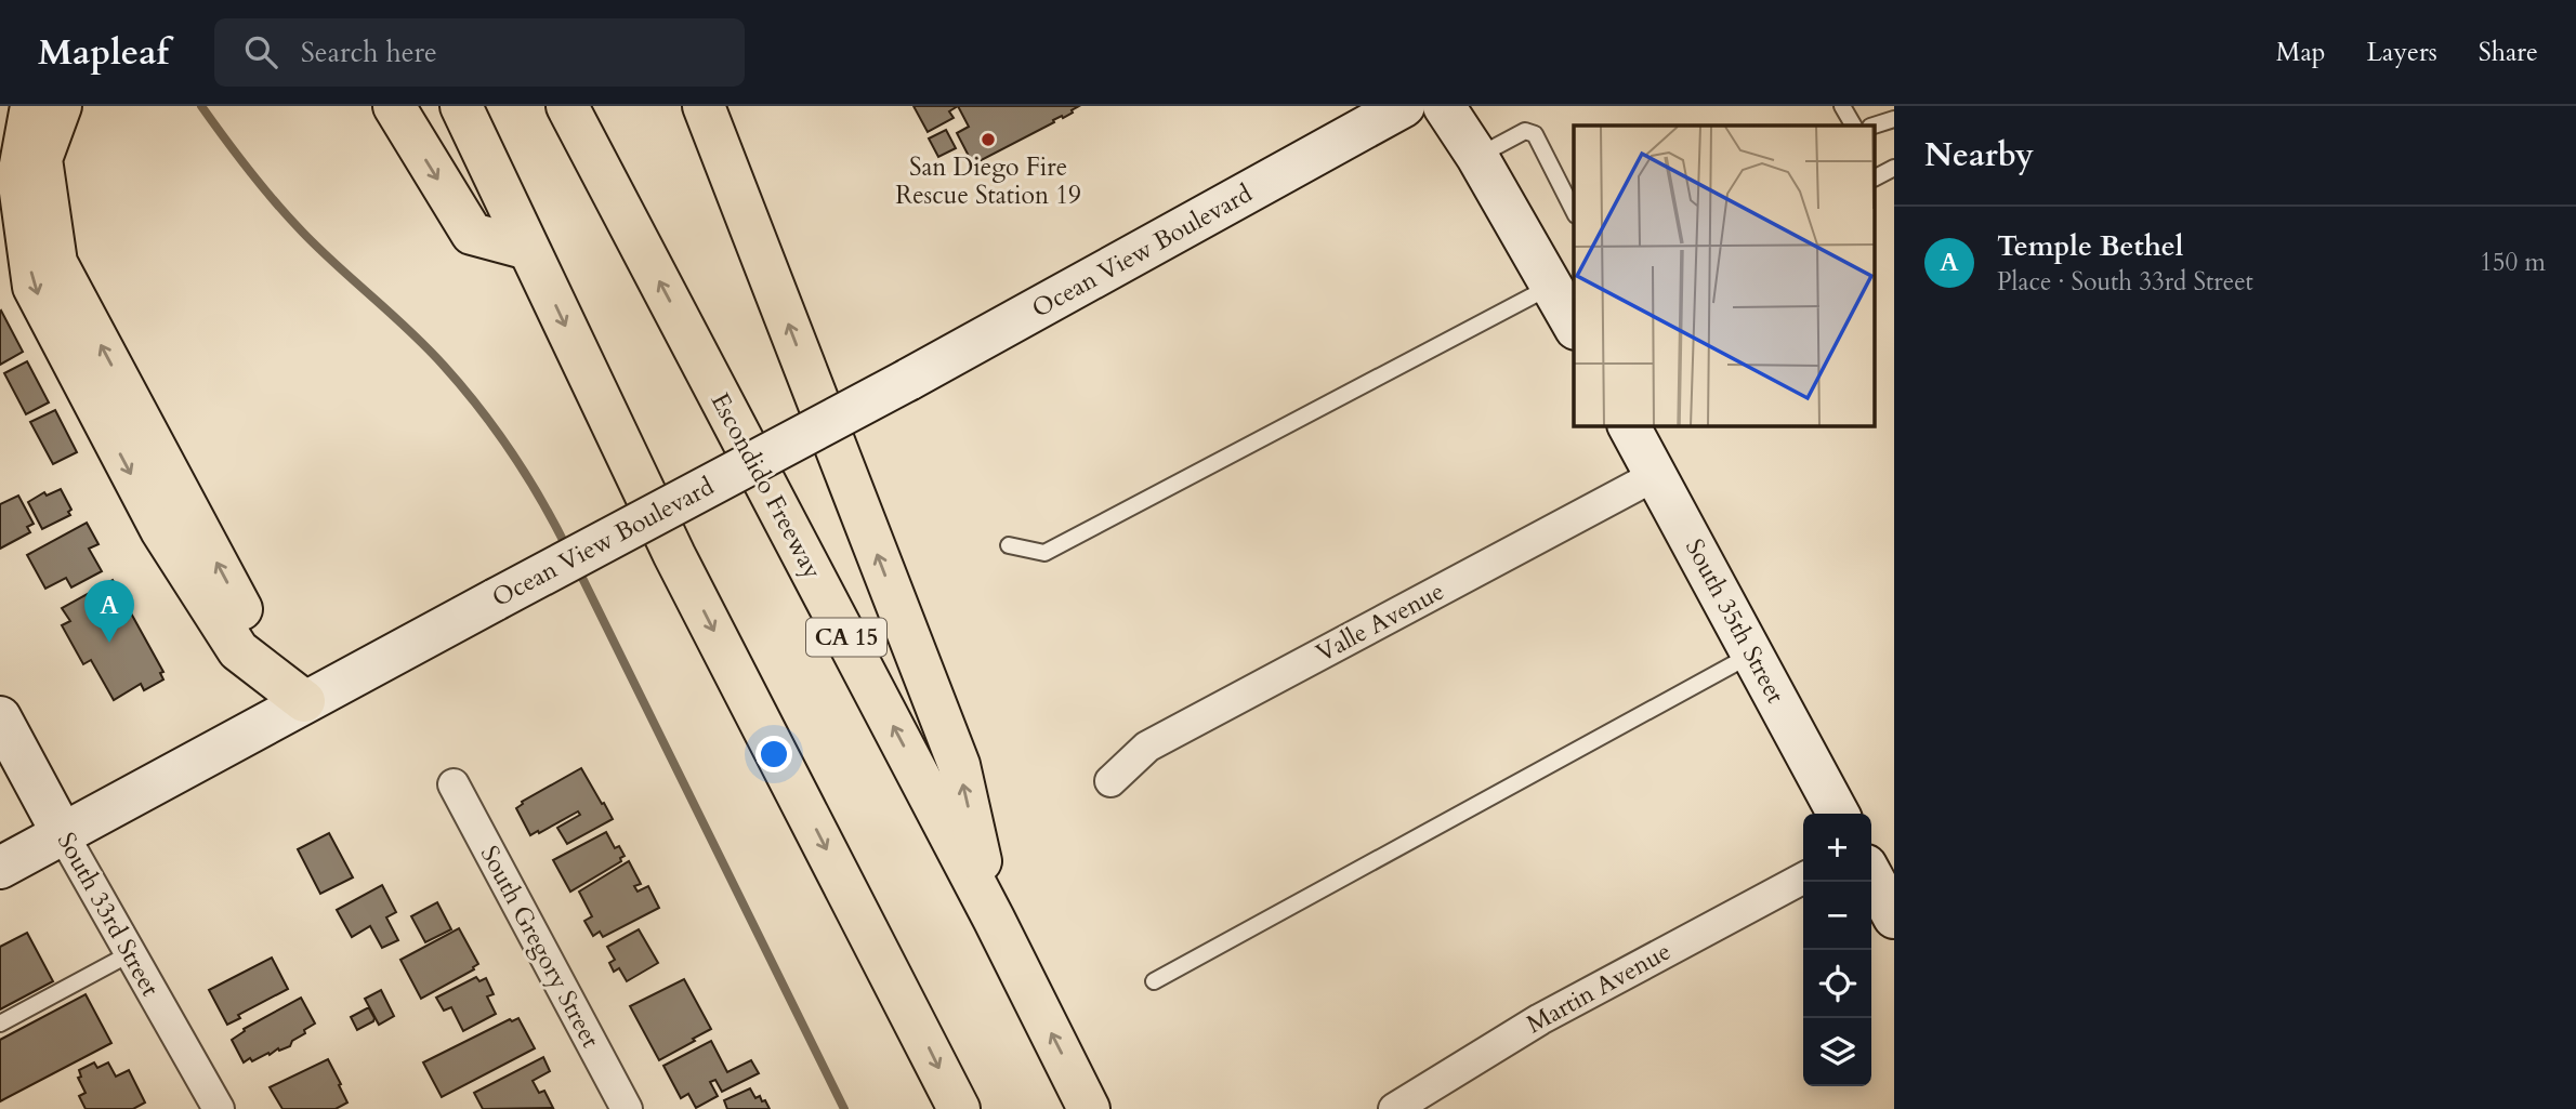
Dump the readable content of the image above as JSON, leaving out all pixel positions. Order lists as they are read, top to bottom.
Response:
{
  "streets": {
    "highway": ["Escondido Freeway", "CA 15"],
    "main road": ["Ocean View Boulevard", "South 35th Street", "South 33rd Street"],
    "street": ["Valle Avenue", "South Gregory Street", "Martin Avenue"]
  },
  "crossings": [
    ["Ocean View Boulevard", "South 33rd Street"],
    ["South 35th Street", "Valle Avenue"]
  ],
  "places": ["San Diego Fire Rescue Station 19"],
  "page": {
    "header": "Mapleaf",
    "search": "Search here",
    "nav": ["Map", "Layers", "Share"],
    "heading": "Nearby",
    "list": [
      {
        "mark": "A",
        "name": "Temple Bethel",
        "note": "Place · South 33rd Street",
        "value": "150 m"
      }
    ],
    "pins": "A",
    "map_buttons": ["+", "−"]
  }
}
